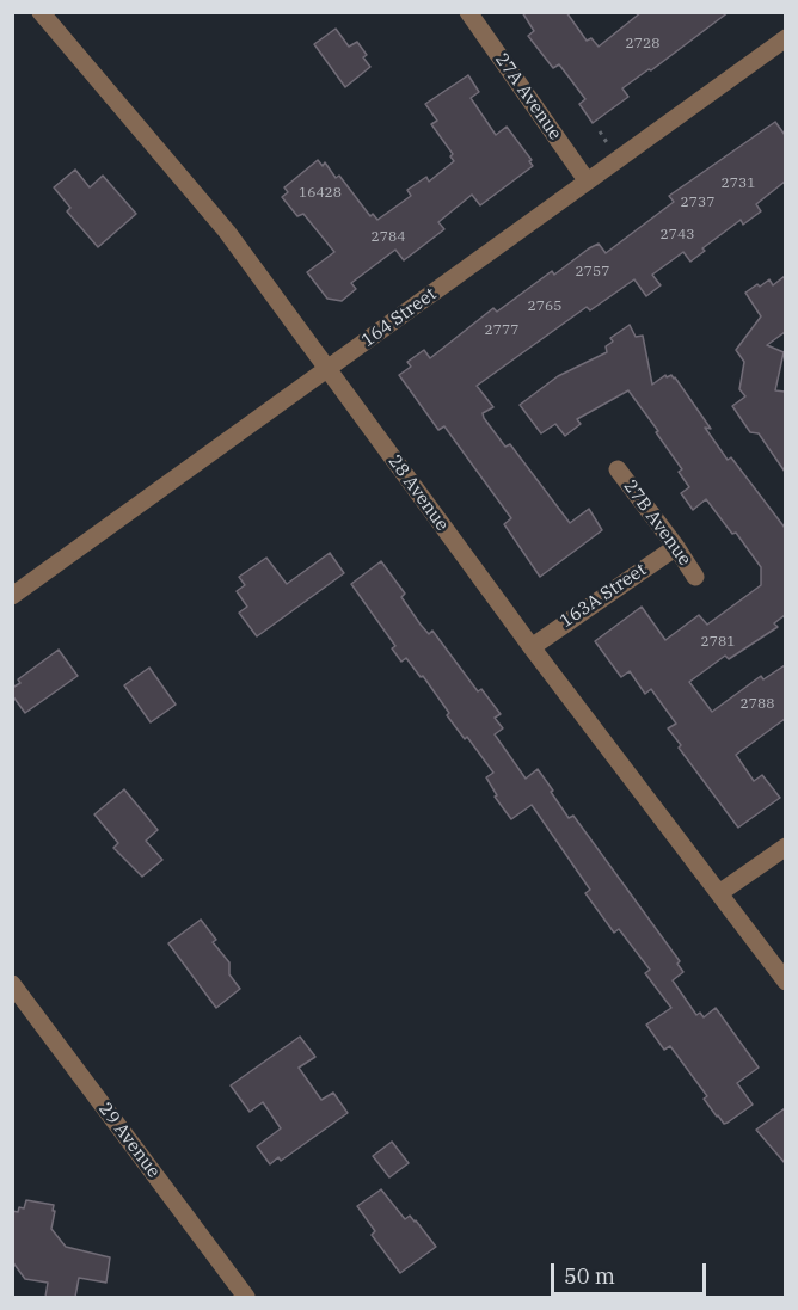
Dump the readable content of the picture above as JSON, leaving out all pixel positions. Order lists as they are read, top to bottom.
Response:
{
  "streets": {
    "street": [
      "27A Avenue",
      "164 Street",
      "28 Avenue",
      "27B Avenue",
      "163A Street",
      "29 Avenue"
    ]
  },
  "crossings": [
    ["27A Avenue", "164 Street"],
    ["164 Street", "28 Avenue"],
    ["28 Avenue", "163A Street"],
    ["27B Avenue", "163A Street"]
  ],
  "house_numbers": [
    "2728",
    "2731",
    "16428",
    "2737",
    "2743",
    "2784",
    "2757",
    "2765",
    "2777",
    "2781",
    "2788"
  ],
  "scale_bar": "50 m"
}
